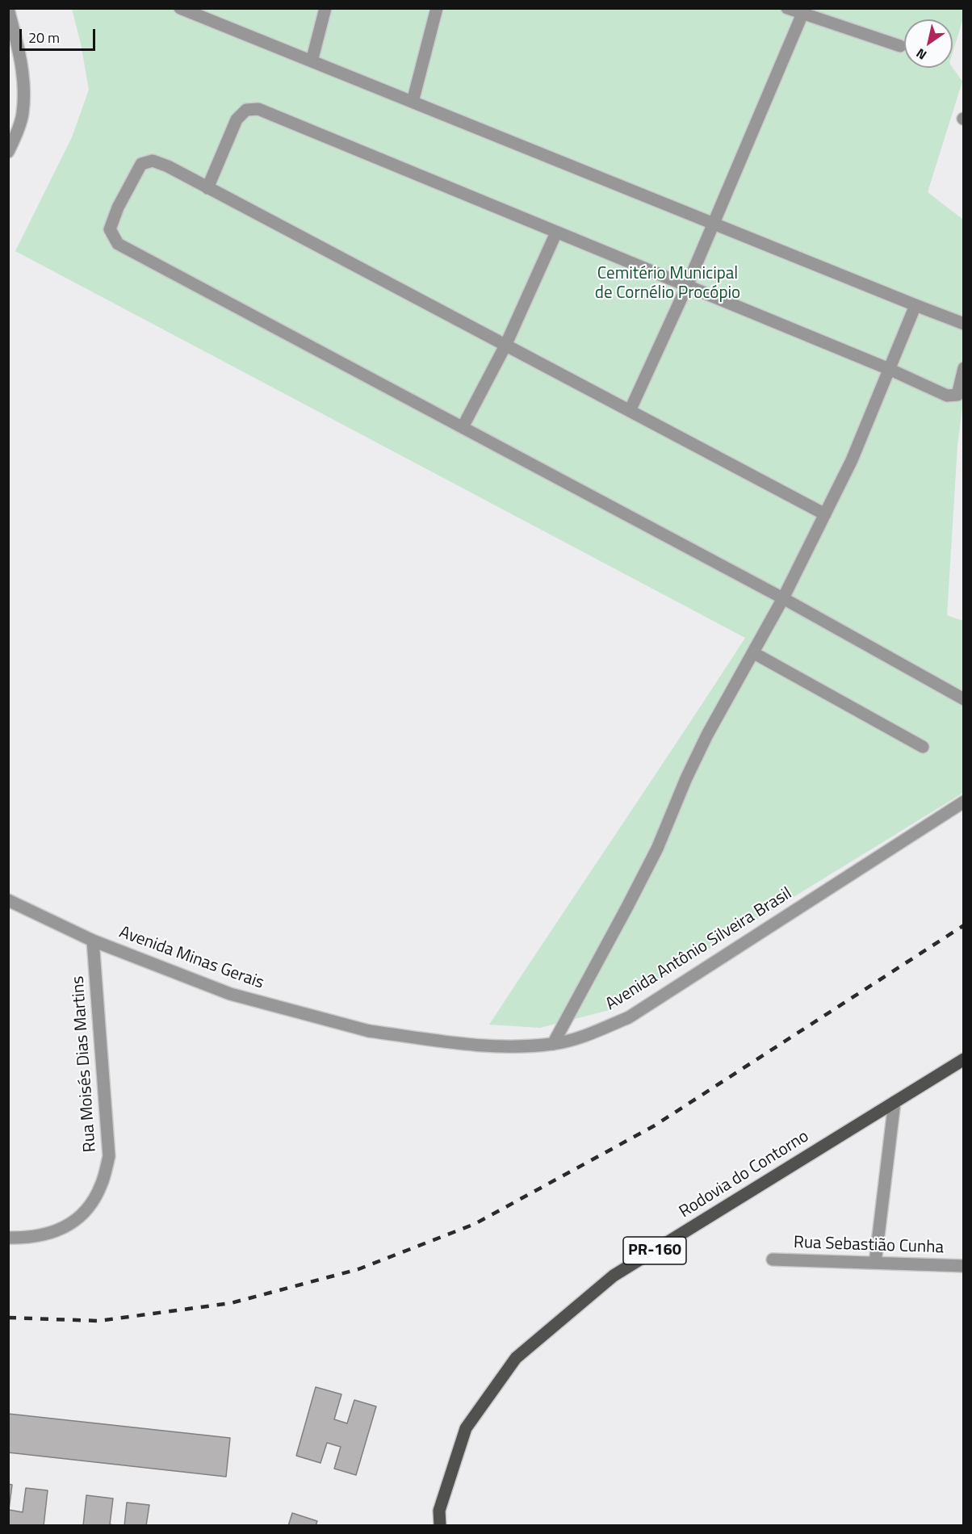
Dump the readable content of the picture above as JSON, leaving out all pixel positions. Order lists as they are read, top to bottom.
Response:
{
  "streets": {
    "main road": ["Rodovia do Contorno", "PR-160"],
    "street": [
      "Avenida Antônio Silveira Brasil",
      "Avenida Minas Gerais",
      "Rua Moisés Dias Martins",
      "Rua Sebastião Cunha"
    ]
  },
  "crossings": [
    ["Avenida Antônio Silveira Brasil", "Avenida Minas Gerais"],
    ["Avenida Minas Gerais", "Rua Moisés Dias Martins"]
  ],
  "parks": ["Cemitério Municipal de Cornélio Procópio"],
  "scale_bar": "20 m",
  "north": "bottom left"
}
